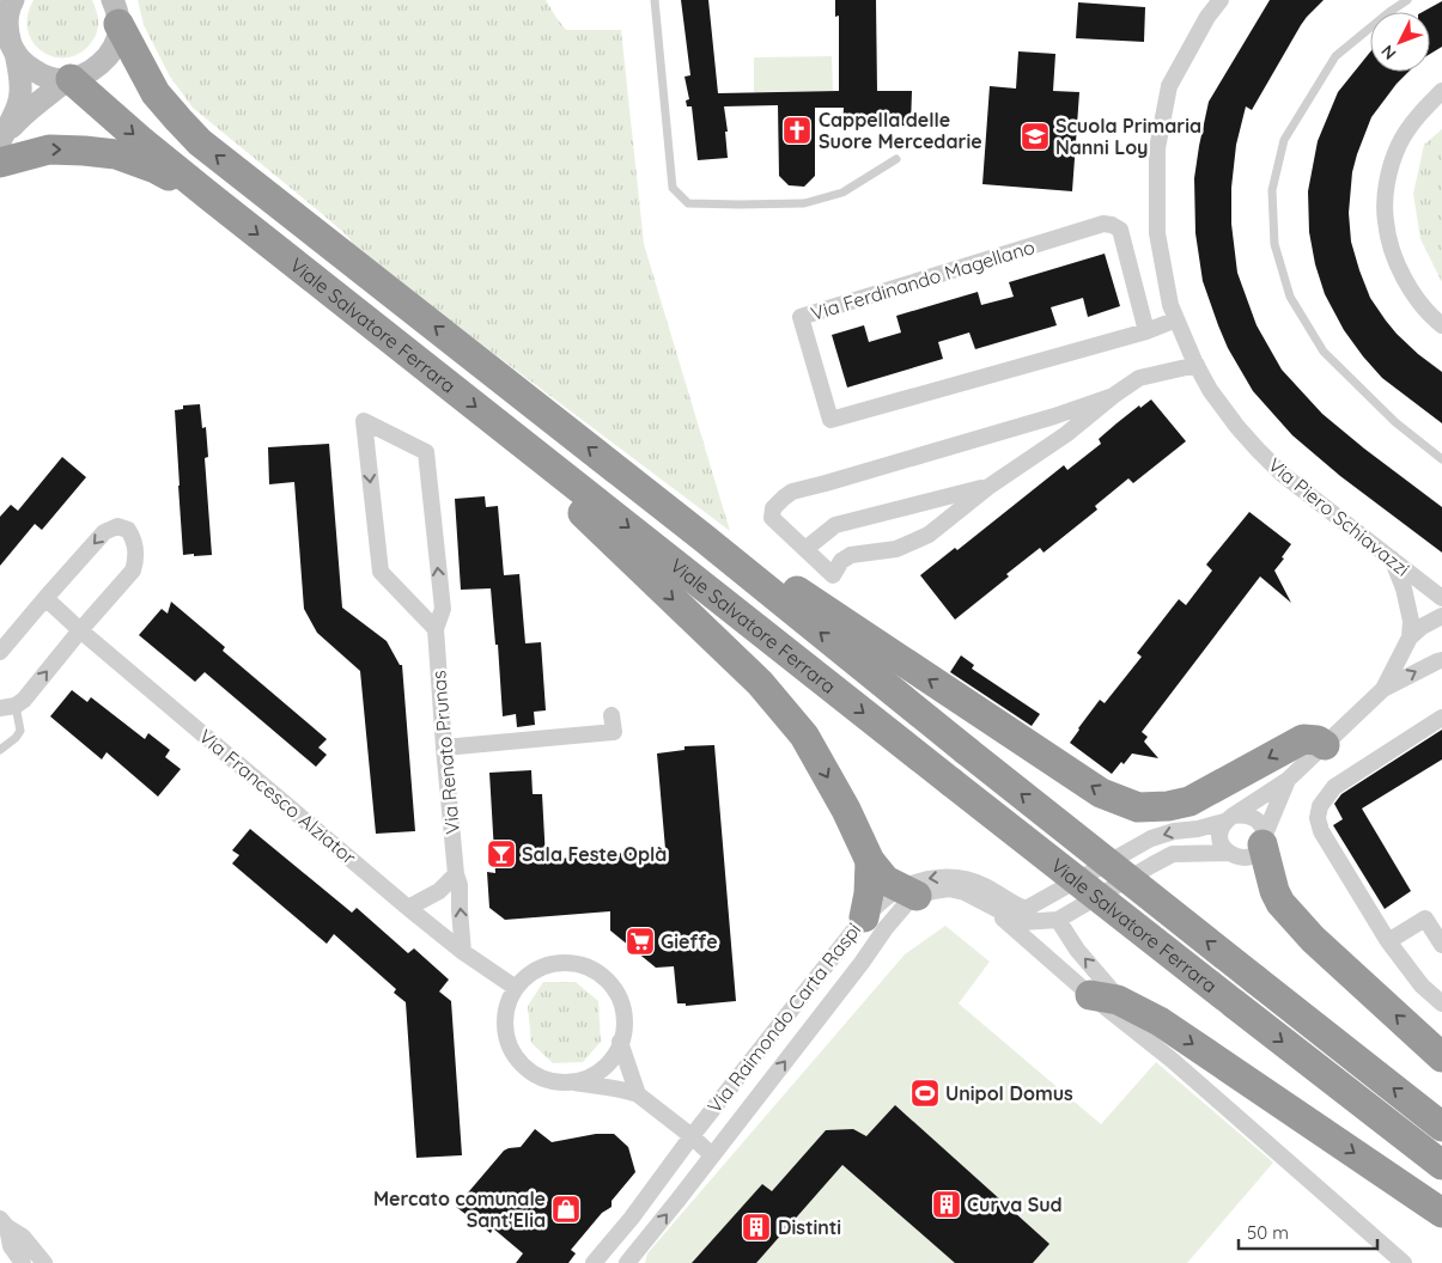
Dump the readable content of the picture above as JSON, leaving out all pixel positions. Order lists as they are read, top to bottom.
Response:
{
  "streets": {
    "highway": ["Viale Salvatore Ferrara"],
    "street": [
      "Via Ferdinando Magellano",
      "Via Piero Schiavazzi",
      "Via Renato Prunas",
      "Via Francesco Alziator",
      "Via Raimondo Carta Raspi"
    ]
  },
  "crossings": [
    ["Via Ferdinando Magellano", "Via Piero Schiavazzi"],
    ["Via Renato Prunas", "Via Francesco Alziator"]
  ],
  "places": {
    "church": ["Cappella delle Suore Mercedarie"],
    "school or university": ["Scuola Primaria Nanni Loy"],
    "bar": ["Sala Feste Oplà"],
    "supermarket": ["Gieffe"],
    "sports": ["Unipol Domus"],
    "building": ["Curva Sud", "Distinti"],
    "shop": ["Mercato comunale Sant'Elia"]
  },
  "scale_bar": "50 m",
  "north": "bottom left"
}
